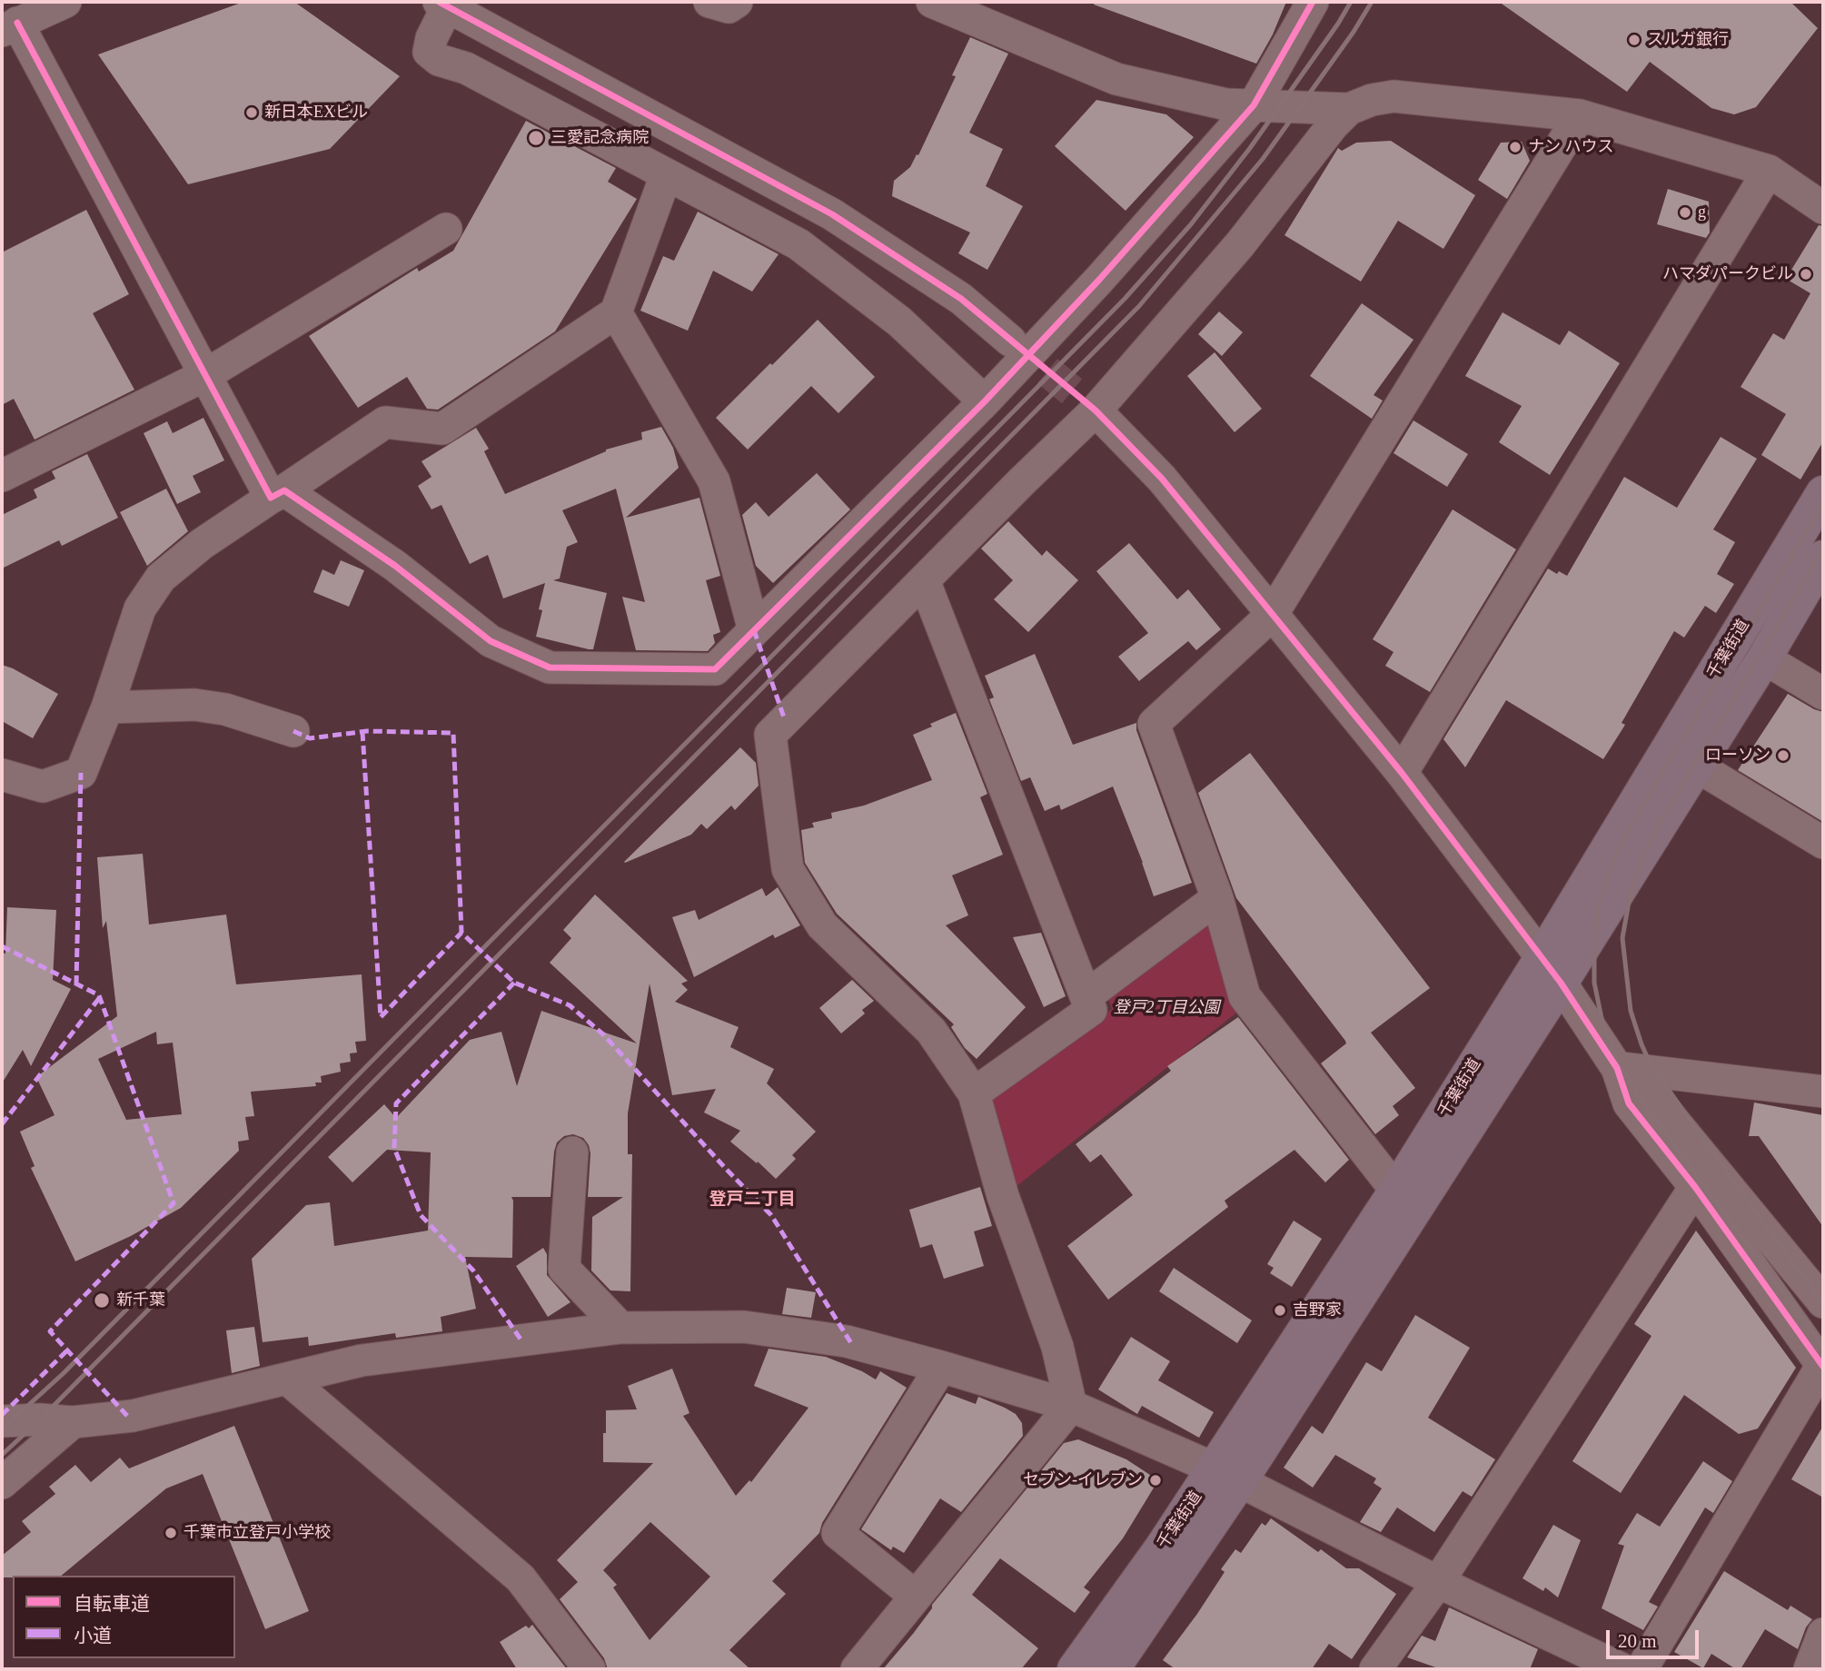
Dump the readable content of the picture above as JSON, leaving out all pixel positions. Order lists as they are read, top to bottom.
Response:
{
  "streets": {
    "highway": ["千葉街道"]
  },
  "districts": ["登戸二丁目"],
  "parks": ["登戸2丁目公園"],
  "places": [
    "スルガ銀行",
    "新日本EXビル",
    "三愛記念病院",
    "ナン ハウス",
    "g",
    "ハマダパークビル",
    "ローソン",
    "新千葉",
    "吉野家",
    "セブン-イレブン",
    "千葉市立登戸小学校"
  ],
  "legend": ["自転車道", "小道"],
  "scale_bar": "20 m"
}
